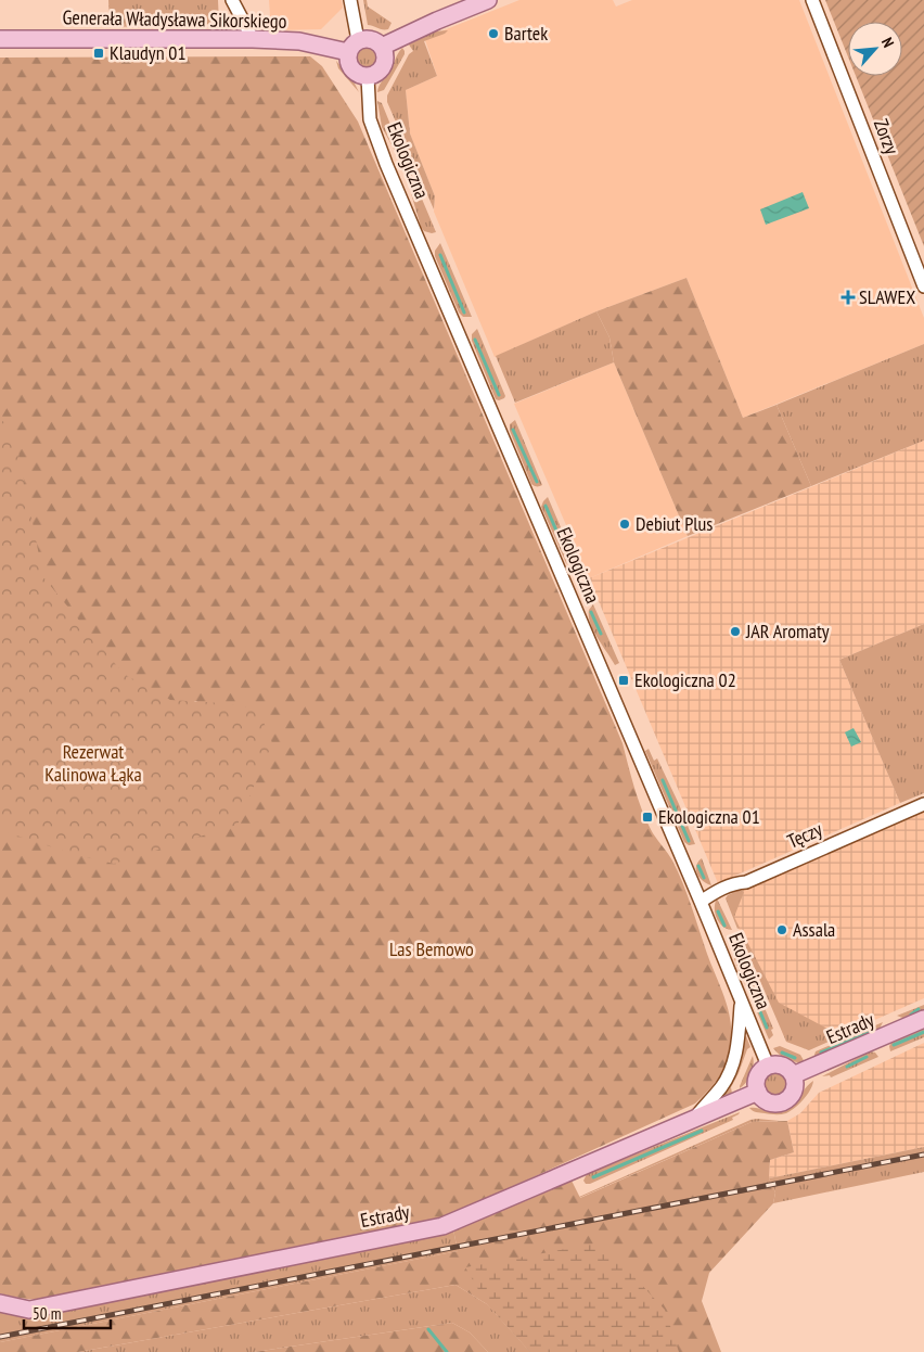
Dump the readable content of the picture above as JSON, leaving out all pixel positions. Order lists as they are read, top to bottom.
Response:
{
  "streets": {
    "main road": ["Generała Władysława Sikorskiego", "Estrady"],
    "street": ["Zorzy", "Ekologiczna", "Tęczy"]
  },
  "crossings": [
    ["Generała Władysława Sikorskiego", "Ekologiczna"],
    ["Ekologiczna", "Tęczy"],
    ["Ekologiczna", "Estrady"]
  ],
  "parks": ["Rezerwat Kalinowa Łąka", "Las Bemowo"],
  "places": {
    "other": [
      "Bartek",
      "Debiut Plus",
      "JAR Aromaty",
      "Assala"
    ],
    "transit": ["Klaudyn 01", "Ekologiczna 02", "Ekologiczna 01"],
    "health": ["SLAWEX"]
  },
  "scale_bar": "50 m",
  "north": "top right"
}
